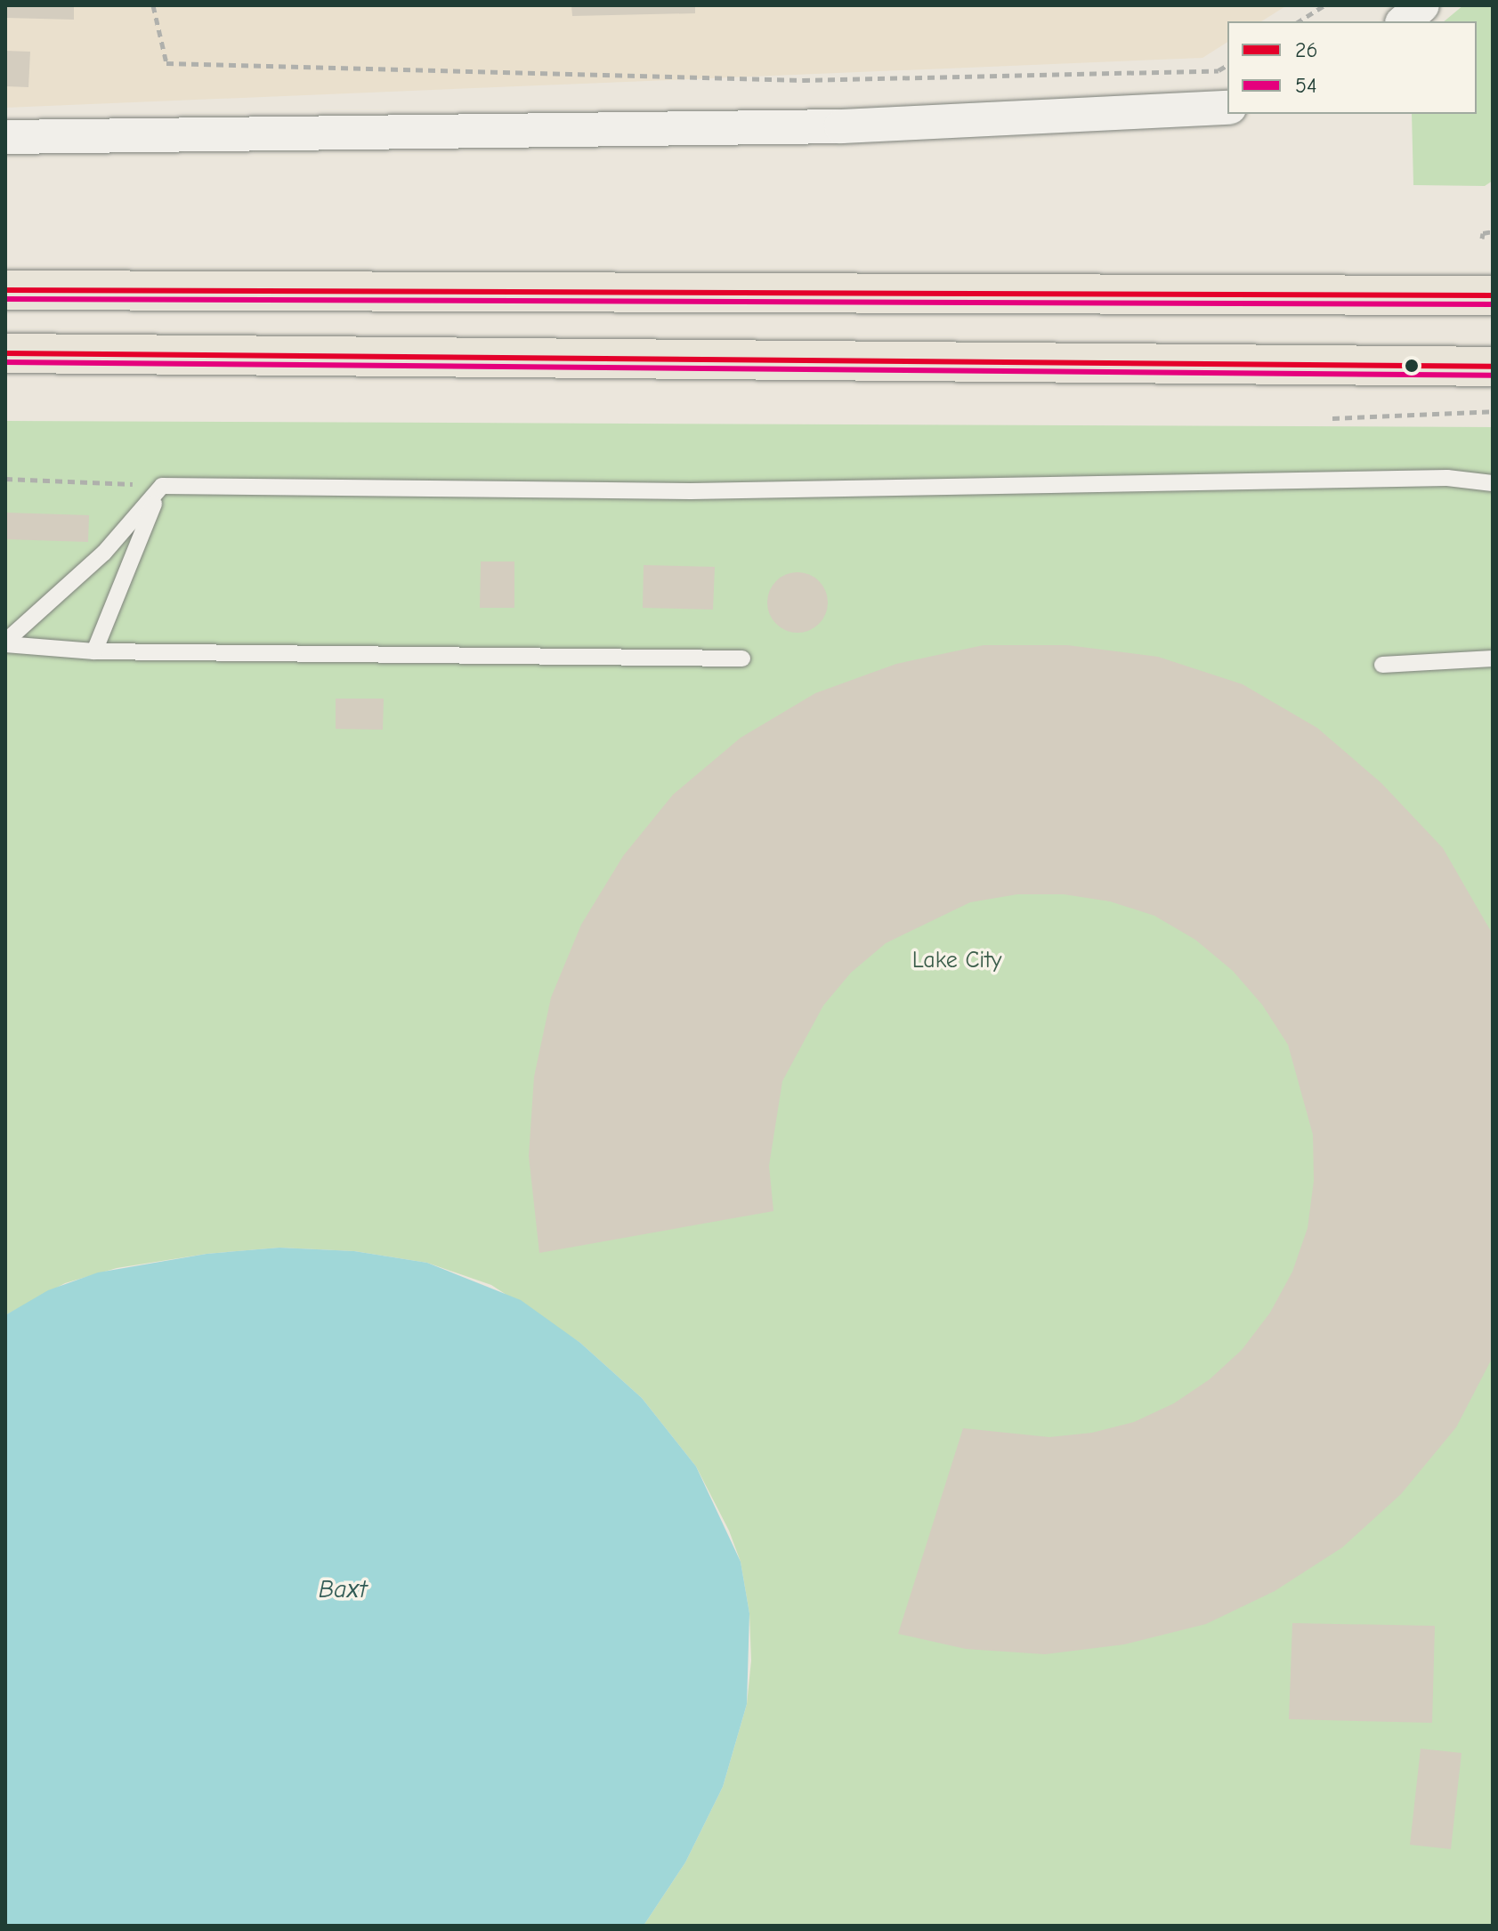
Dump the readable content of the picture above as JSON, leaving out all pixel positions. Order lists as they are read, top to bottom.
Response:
{
  "water": ["Baхt"],
  "parks": ["Lake City"],
  "lines": ["transit line 26", "transit line 54"],
  "legend": ["26", "54"]
}
